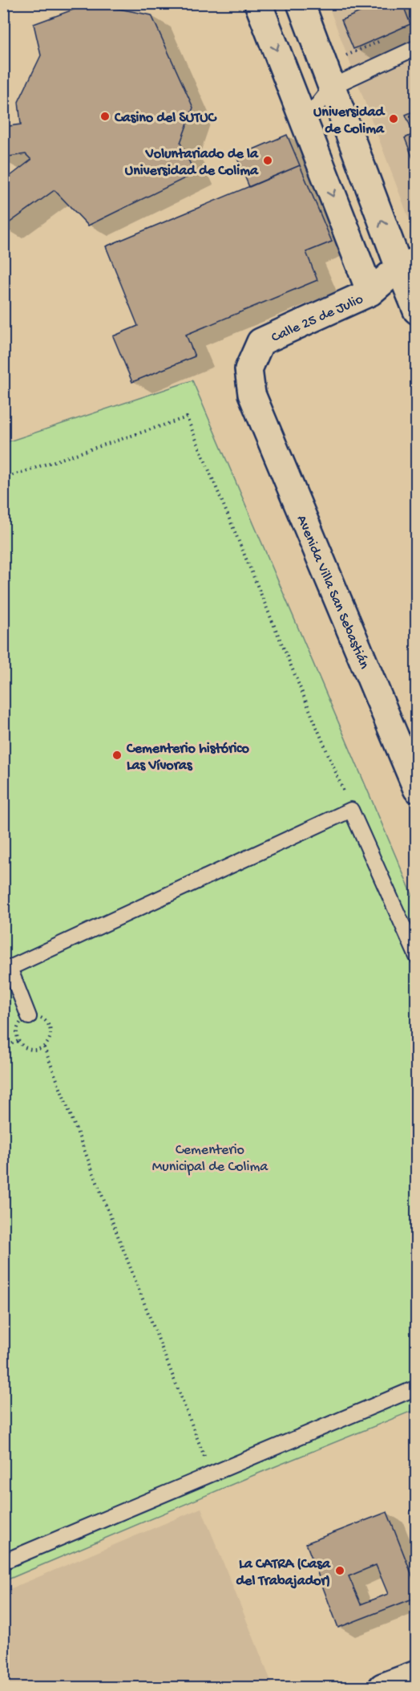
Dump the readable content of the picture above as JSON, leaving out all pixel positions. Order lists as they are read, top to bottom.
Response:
{
  "streets": {
    "street": ["Calle 25 de Julio", "Avenida Villa San Sebastián"]
  },
  "crossings": [
    ["Calle 25 de Julio", "Avenida Villa San Sebastián"]
  ],
  "parks": ["Cementerio Municipal de Colima"],
  "places": [
    "Casino del SUTUC",
    "Universidad de Colima",
    "Voluntariado de la Universidad de Colima",
    "Cementerio histórico Las Vívoras",
    "La CATRA (Casa del Trabajador)"
  ]
}
